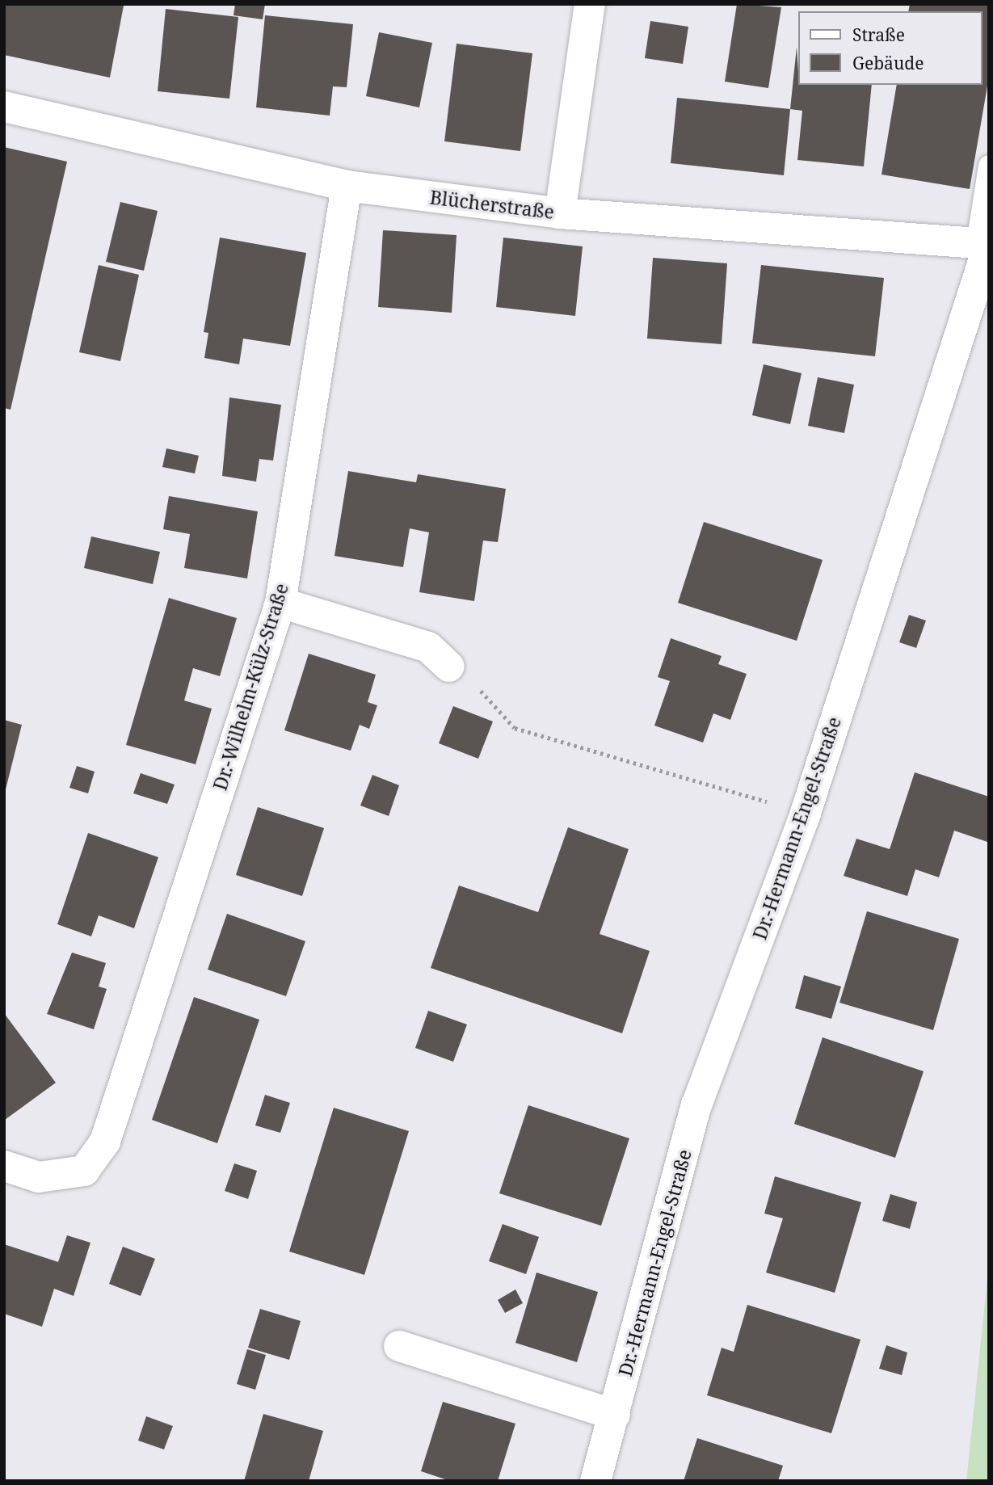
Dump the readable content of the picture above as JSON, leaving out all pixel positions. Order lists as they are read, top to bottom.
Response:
{
  "streets": {
    "street": ["Blücherstraße", "Dr.-Wilhelm-Külz-Straße", "Dr.-Hermann-Engel-Straße"]
  },
  "crossings": [
    ["Blücherstraße", "Dr.-Wilhelm-Külz-Straße"],
    ["Blücherstraße", "Dr.-Hermann-Engel-Straße"]
  ],
  "legend": ["Straße", "Gebäude"]
}
